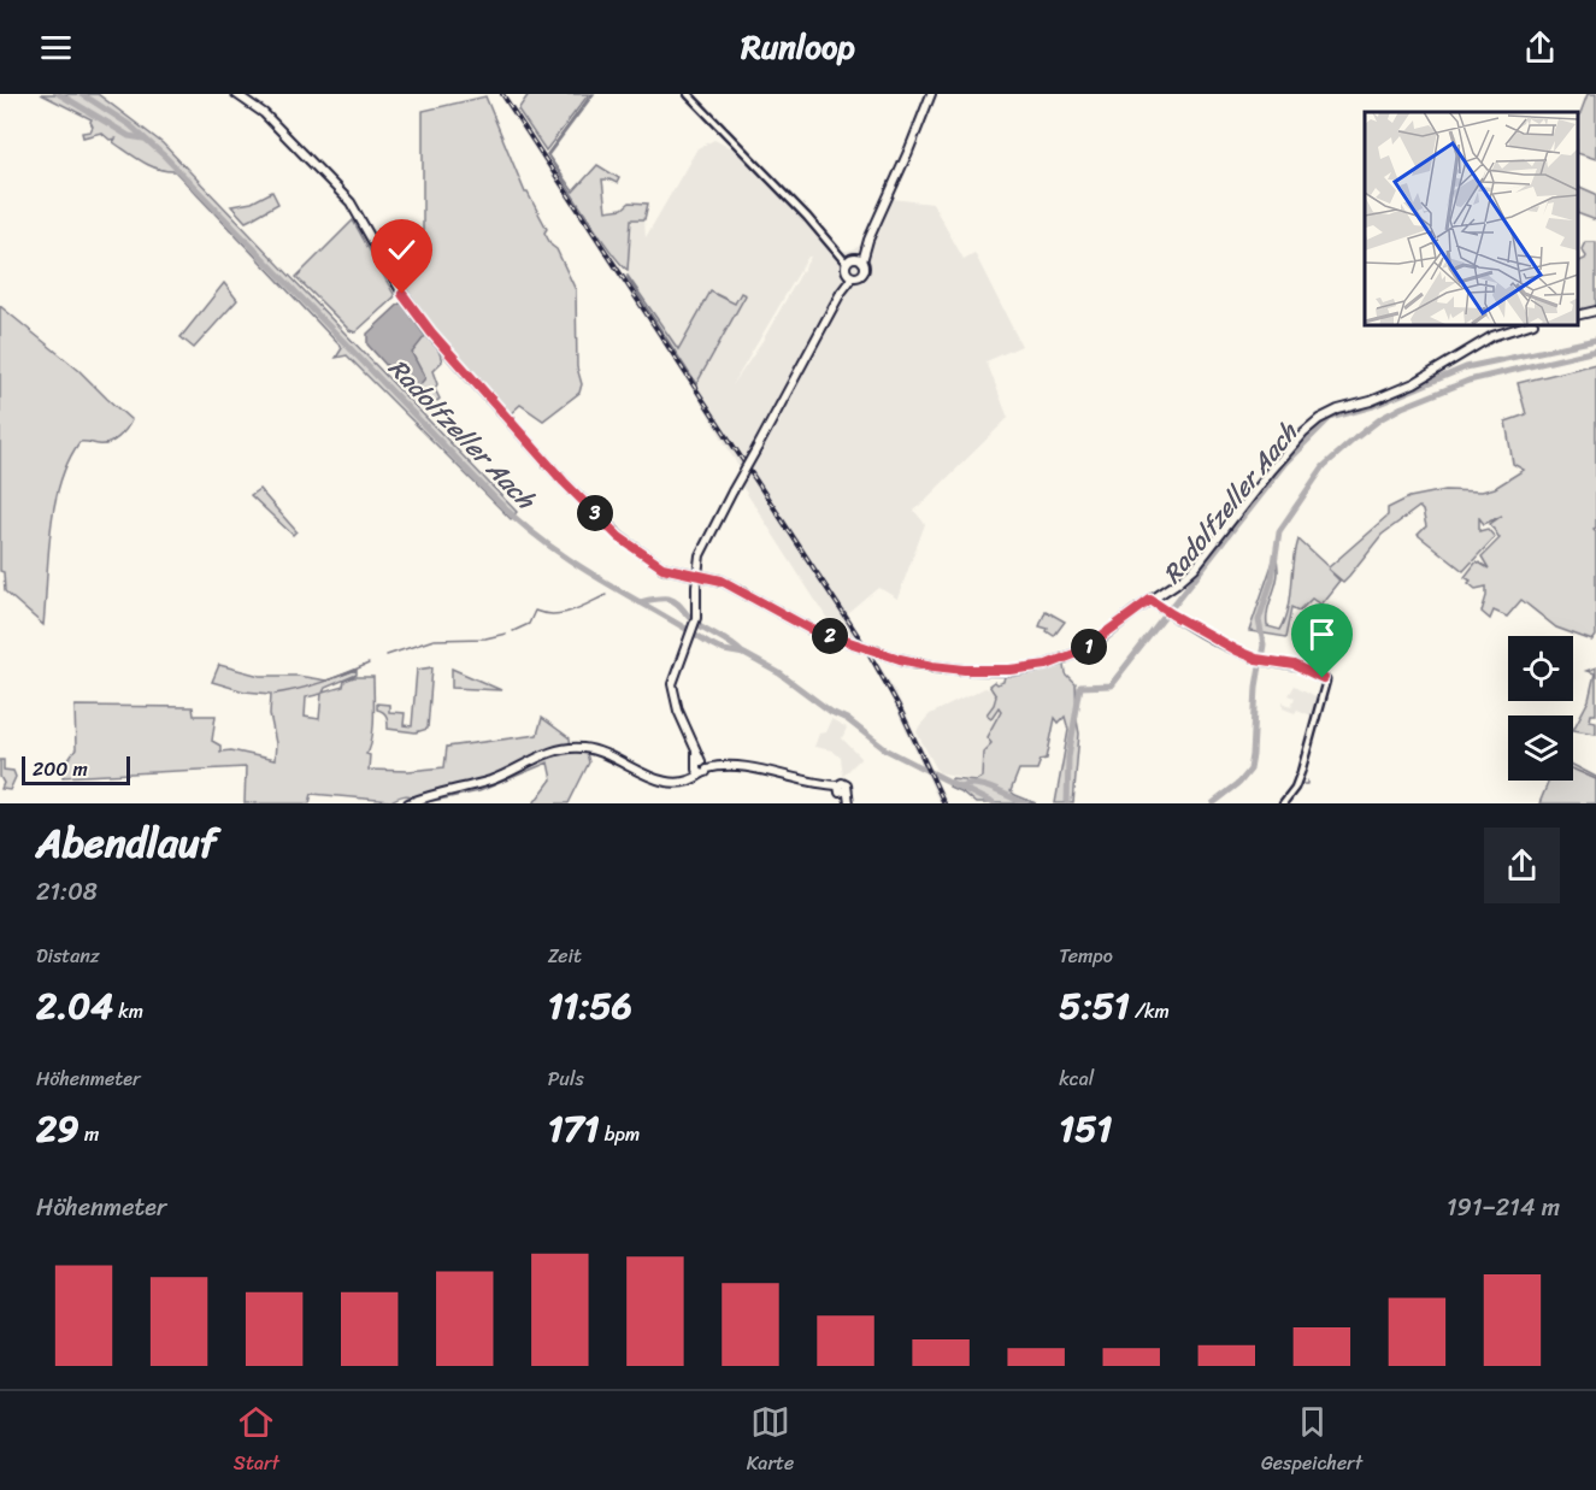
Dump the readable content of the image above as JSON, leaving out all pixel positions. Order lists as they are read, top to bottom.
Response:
{
  "water": ["Radolfzeller Aach"],
  "scale_bar": "200 m",
  "page": {
    "header": "Runloop",
    "pins": ["3", "2", "1"],
    "scale": "200 m",
    "heading": ["Abendlauf", "21:08"],
    "stats": [
      ["Distanz", "2.04 km"],
      ["Zeit", "11:56"],
      ["Tempo", "5:51 /km"],
      ["Höhenmeter", "29 m"],
      ["Puls", "171 bpm"],
      ["kcal", "151"]
    ],
    "chart": ["Höhenmeter", "191–214 m"],
    "tabs": ["Start", "Karte", "Gespeichert"]
  }
}
